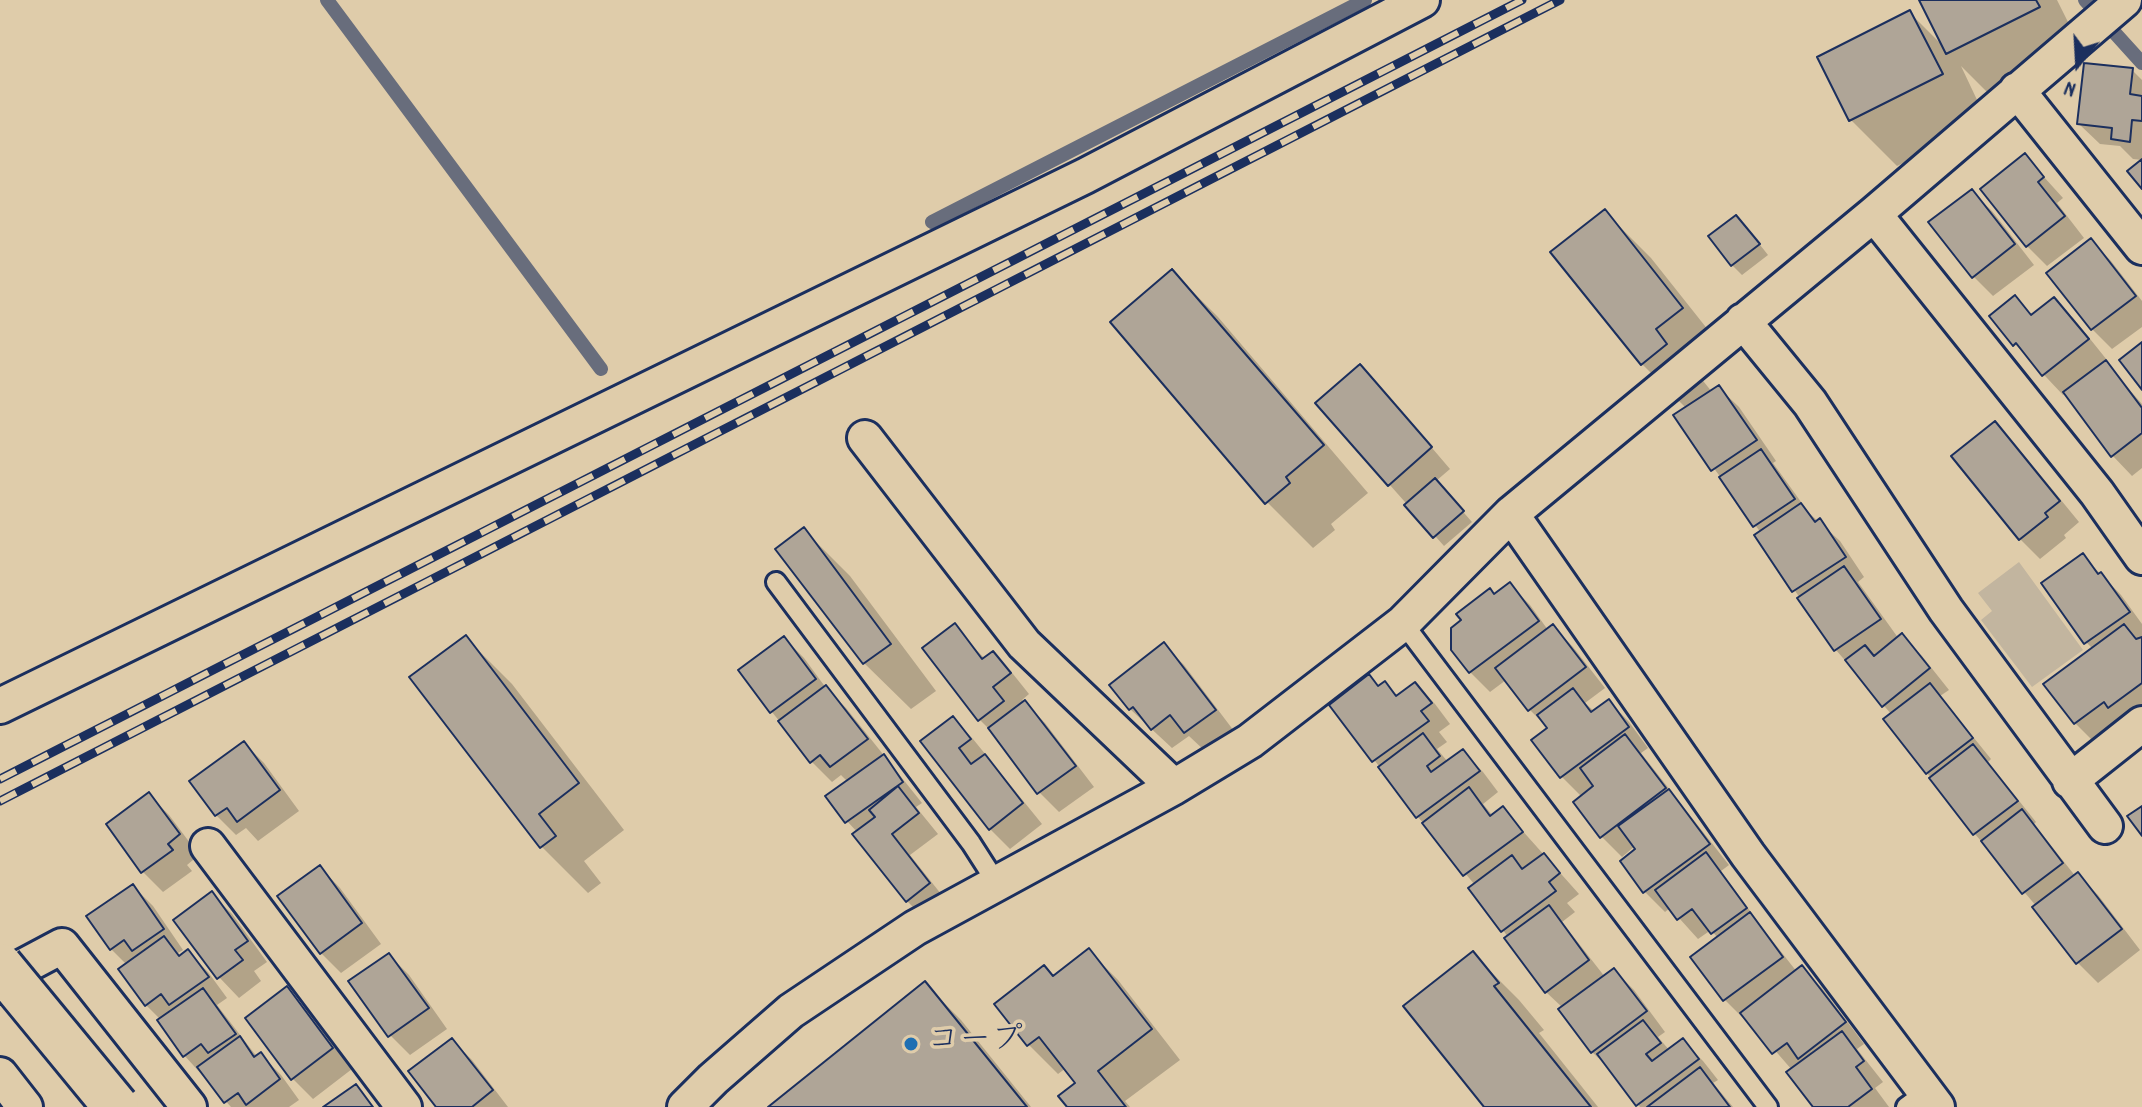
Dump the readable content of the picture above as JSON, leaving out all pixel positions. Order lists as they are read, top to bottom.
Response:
{
  "places": ["コープ"],
  "north": "bottom"
}
